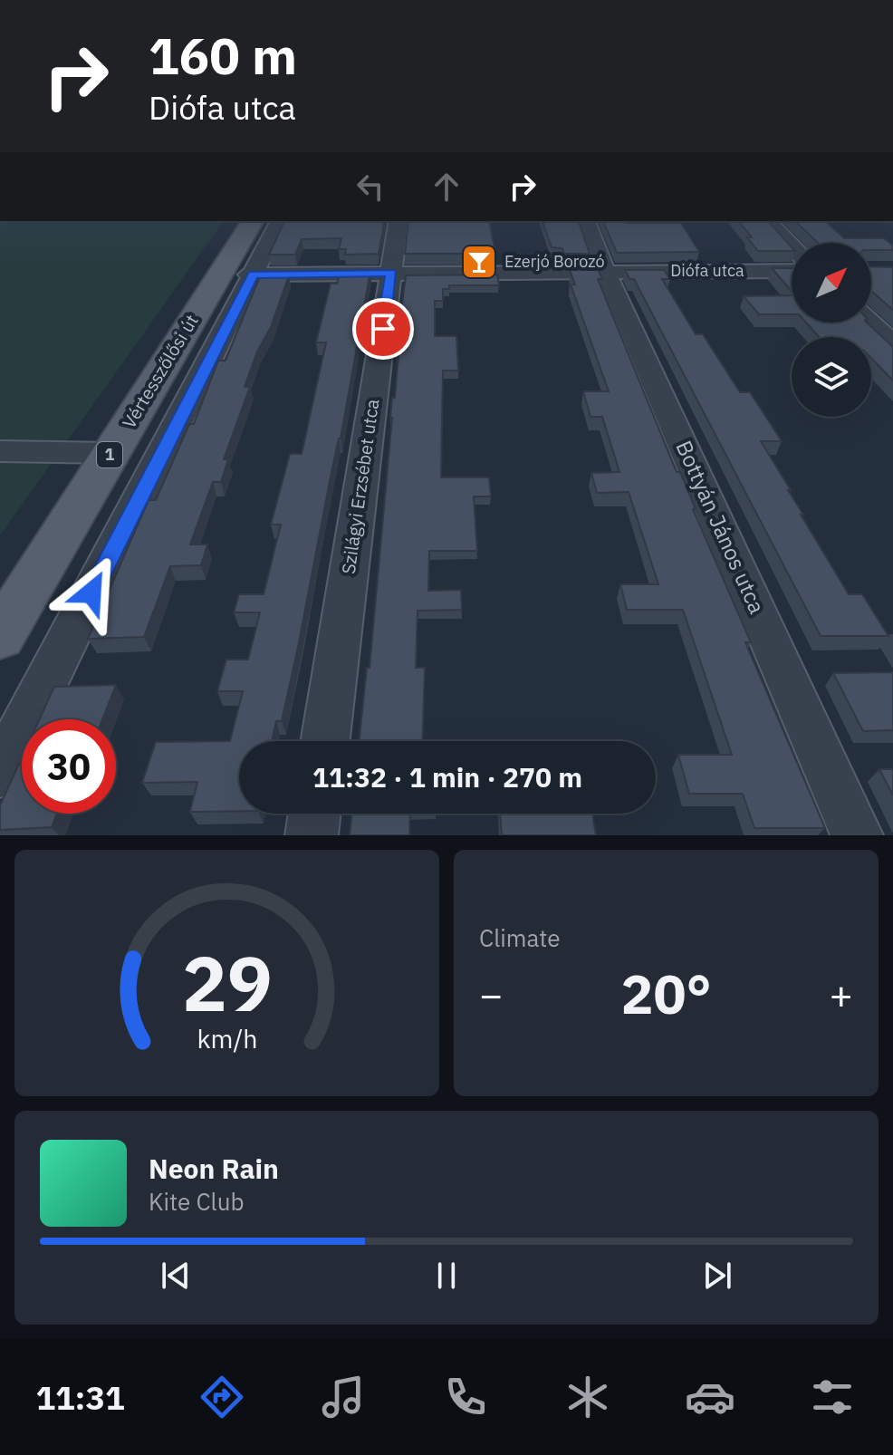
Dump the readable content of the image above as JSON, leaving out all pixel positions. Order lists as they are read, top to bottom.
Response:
{
  "streets": {
    "main road": ["Vértesszőlősi út", "1"],
    "street": ["Diófa utca", "Szilágyi Erzsébet utca", "Bottyán János utca"]
  },
  "crossings": [
    ["Diófa utca", "Vértesszőlősi út"],
    ["Diófa utca", "Szilágyi Erzsébet utca"],
    ["Diófa utca", "Bottyán János utca"]
  ],
  "places": {
    "bar": ["Ezerjó Borozó"]
  },
  "north": "top right",
  "page": {
    "turn": ["160 m", "Diófa utca"],
    "limit": "30",
    "trip": "11:32 · 1 min · 270 m",
    "tile": "Climate",
    "heat": ["−", "20°", "+"],
    "song": ["Neon Rain", "Kite Club"],
    "tabs": "11:31",
    "gauge": ["29", "km/h"]
  }
}
